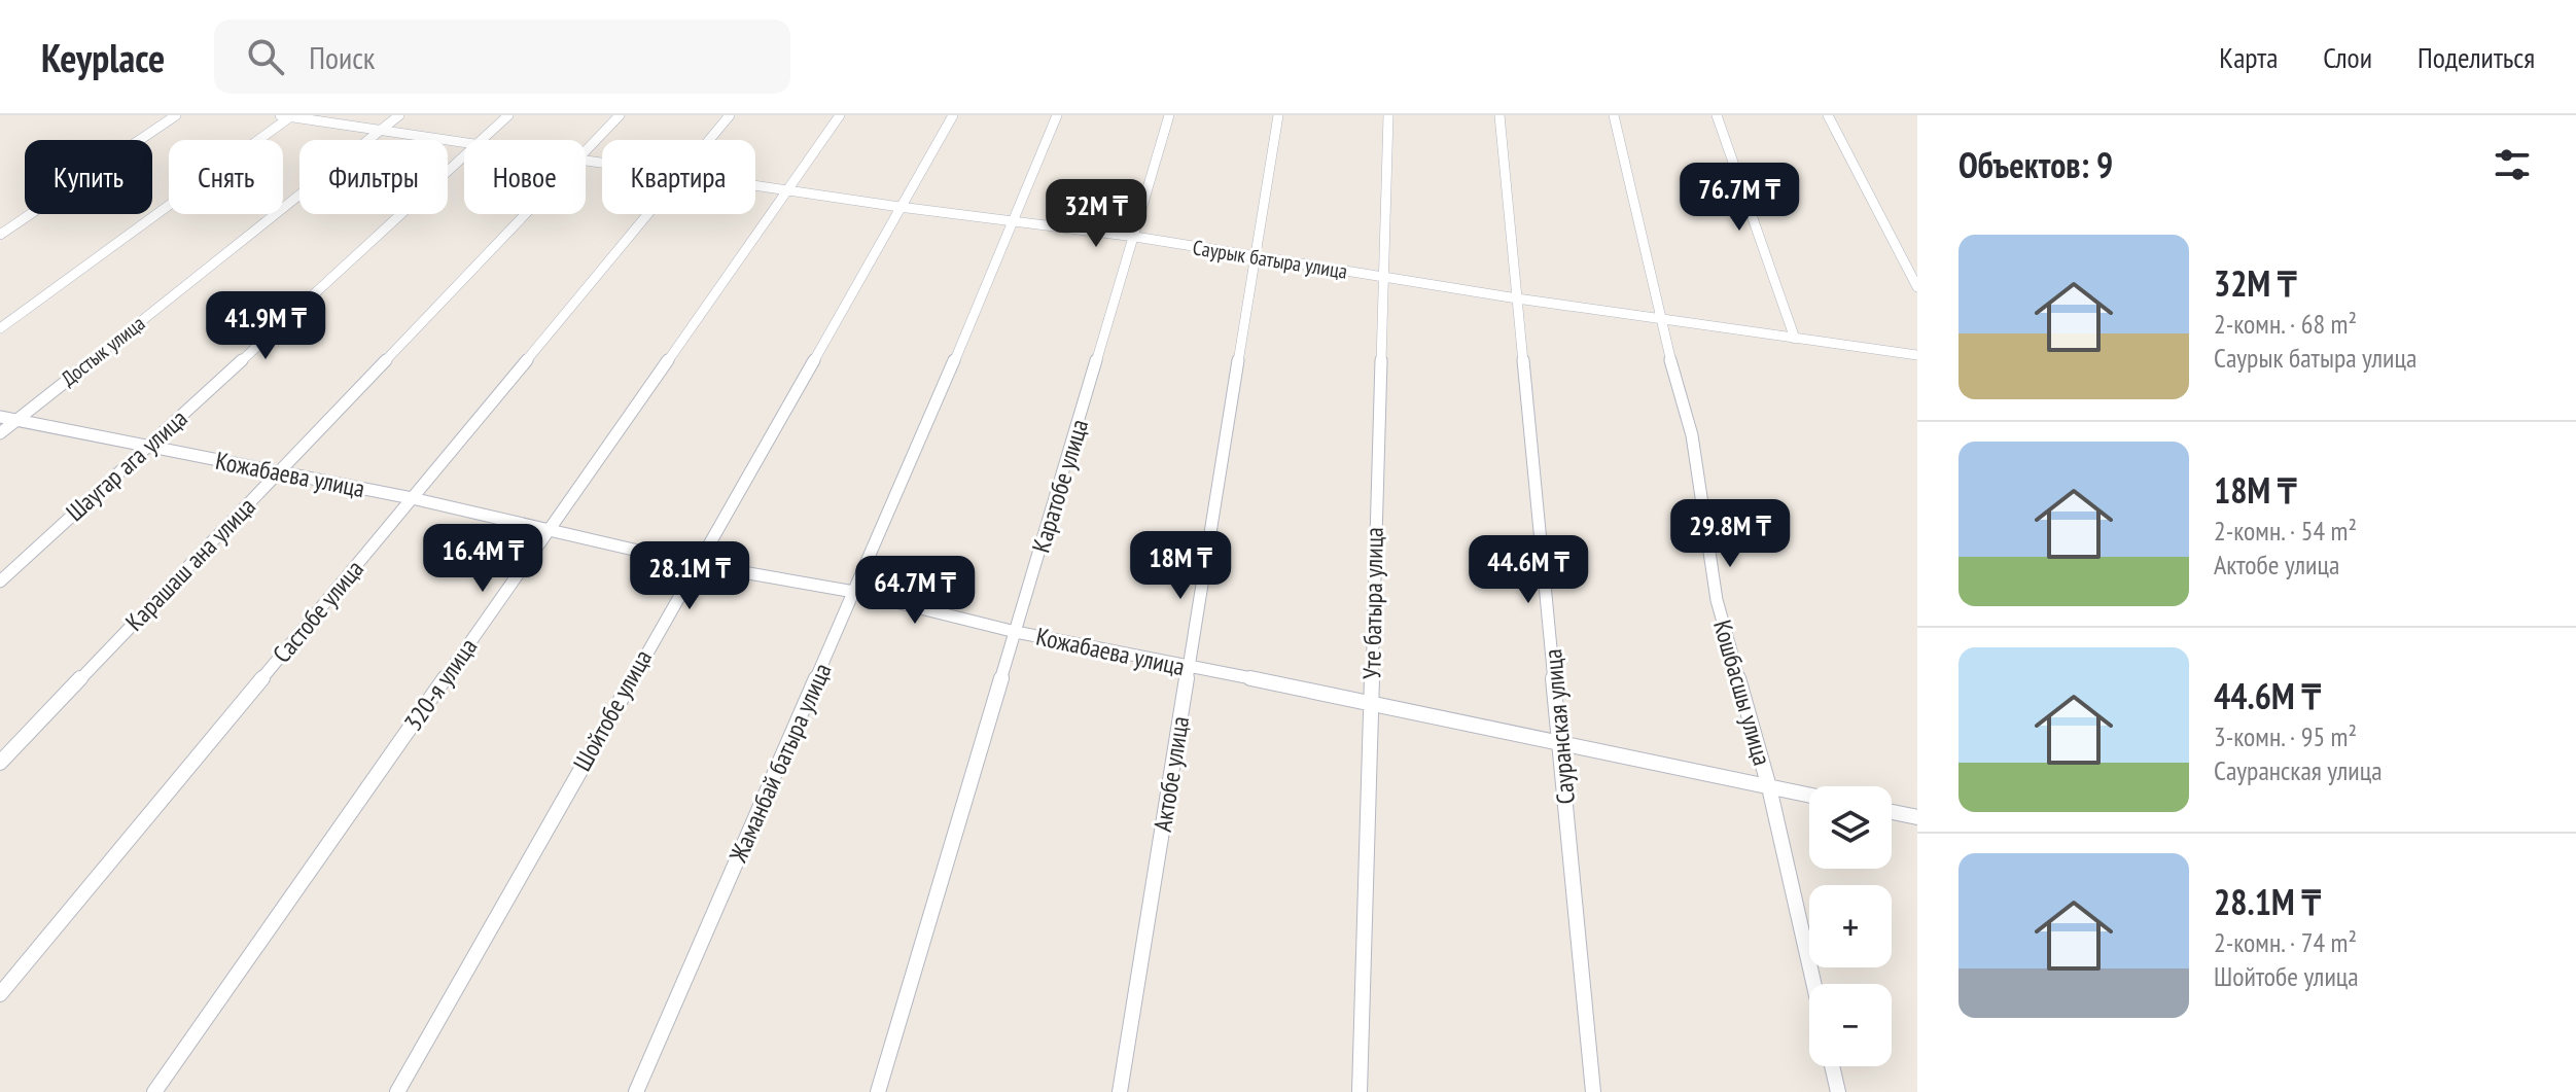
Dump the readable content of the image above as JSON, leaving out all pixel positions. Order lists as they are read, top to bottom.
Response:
{
  "streets": {
    "street": [
      "Саурык батыра улица",
      "Достык улица",
      "Шаугар ага улица",
      "Кожабаева улица",
      "Каратобе улица",
      "Карашаш ана улица",
      "Уте батыра улица",
      "Састобе улица",
      "320-я улица",
      "Кошбасшы улица",
      "Шойтобе улица",
      "Сауранская улица",
      "Жаманбай батыра улица",
      "Актобе улица"
    ]
  },
  "crossings": [
    ["Саурык батыра улица", "Достык улица"],
    ["Саурык батыра улица", "Каратобе улица"],
    ["Саурык батыра улица", "Уте батыра улица"],
    ["Саурык батыра улица", "320-я улица"],
    ["Саурык батыра улица", "Кошбасшы улица"],
    ["Саурык батыра улица", "Шойтобе улица"],
    ["Саурык батыра улица", "Сауранская улица"],
    ["Саурык батыра улица", "Жаманбай батыра улица"],
    ["Саурык батыра улица", "Актобе улица"],
    ["Достык улица", "Кожабаева улица"],
    ["Шаугар ага улица", "Кожабаева улица"],
    ["Кожабаева улица", "Каратобе улица"],
    ["Кожабаева улица", "Карашаш ана улица"],
    ["Кожабаева улица", "Уте батыра улица"],
    ["Кожабаева улица", "Састобе улица"],
    ["Кожабаева улица", "320-я улица"],
    ["Кожабаева улица", "Кошбасшы улица"],
    ["Кожабаева улица", "Шойтобе улица"],
    ["Кожабаева улица", "Сауранская улица"],
    ["Кожабаева улица", "Жаманбай батыра улица"],
    ["Кожабаева улица", "Актобе улица"]
  ],
  "page": {
    "header": "Keyplace",
    "search": "Поиск",
    "nav": ["Карта", "Слои", "Поделиться"],
    "heading": "Объектов: 9",
    "chip": [
      "Купить",
      "Снять",
      "Фильтры",
      "Новое",
      "Квартира"
    ],
    "price": [
      "76.7M ₸",
      "32M ₸",
      "41.9M ₸",
      "29.8M ₸",
      "16.4M ₸",
      "18M ₸",
      "44.6M ₸",
      "28.1M ₸",
      "64.7M ₸"
    ],
    "list": [
      {
        "name": "32M ₸",
        "note": "2-комн. · 68 m² · Саурык батыра улица"
      },
      {
        "name": "18M ₸",
        "note": "2-комн. · 54 m² · Актобе улица"
      },
      {
        "name": "44.6M ₸",
        "note": "3-комн. · 95 m² · Сауранская улица"
      },
      {
        "name": "28.1M ₸",
        "note": "2-комн. · 74 m² · Шойтобе улица"
      }
    ],
    "map_buttons": ["+", "−"]
  }
}
